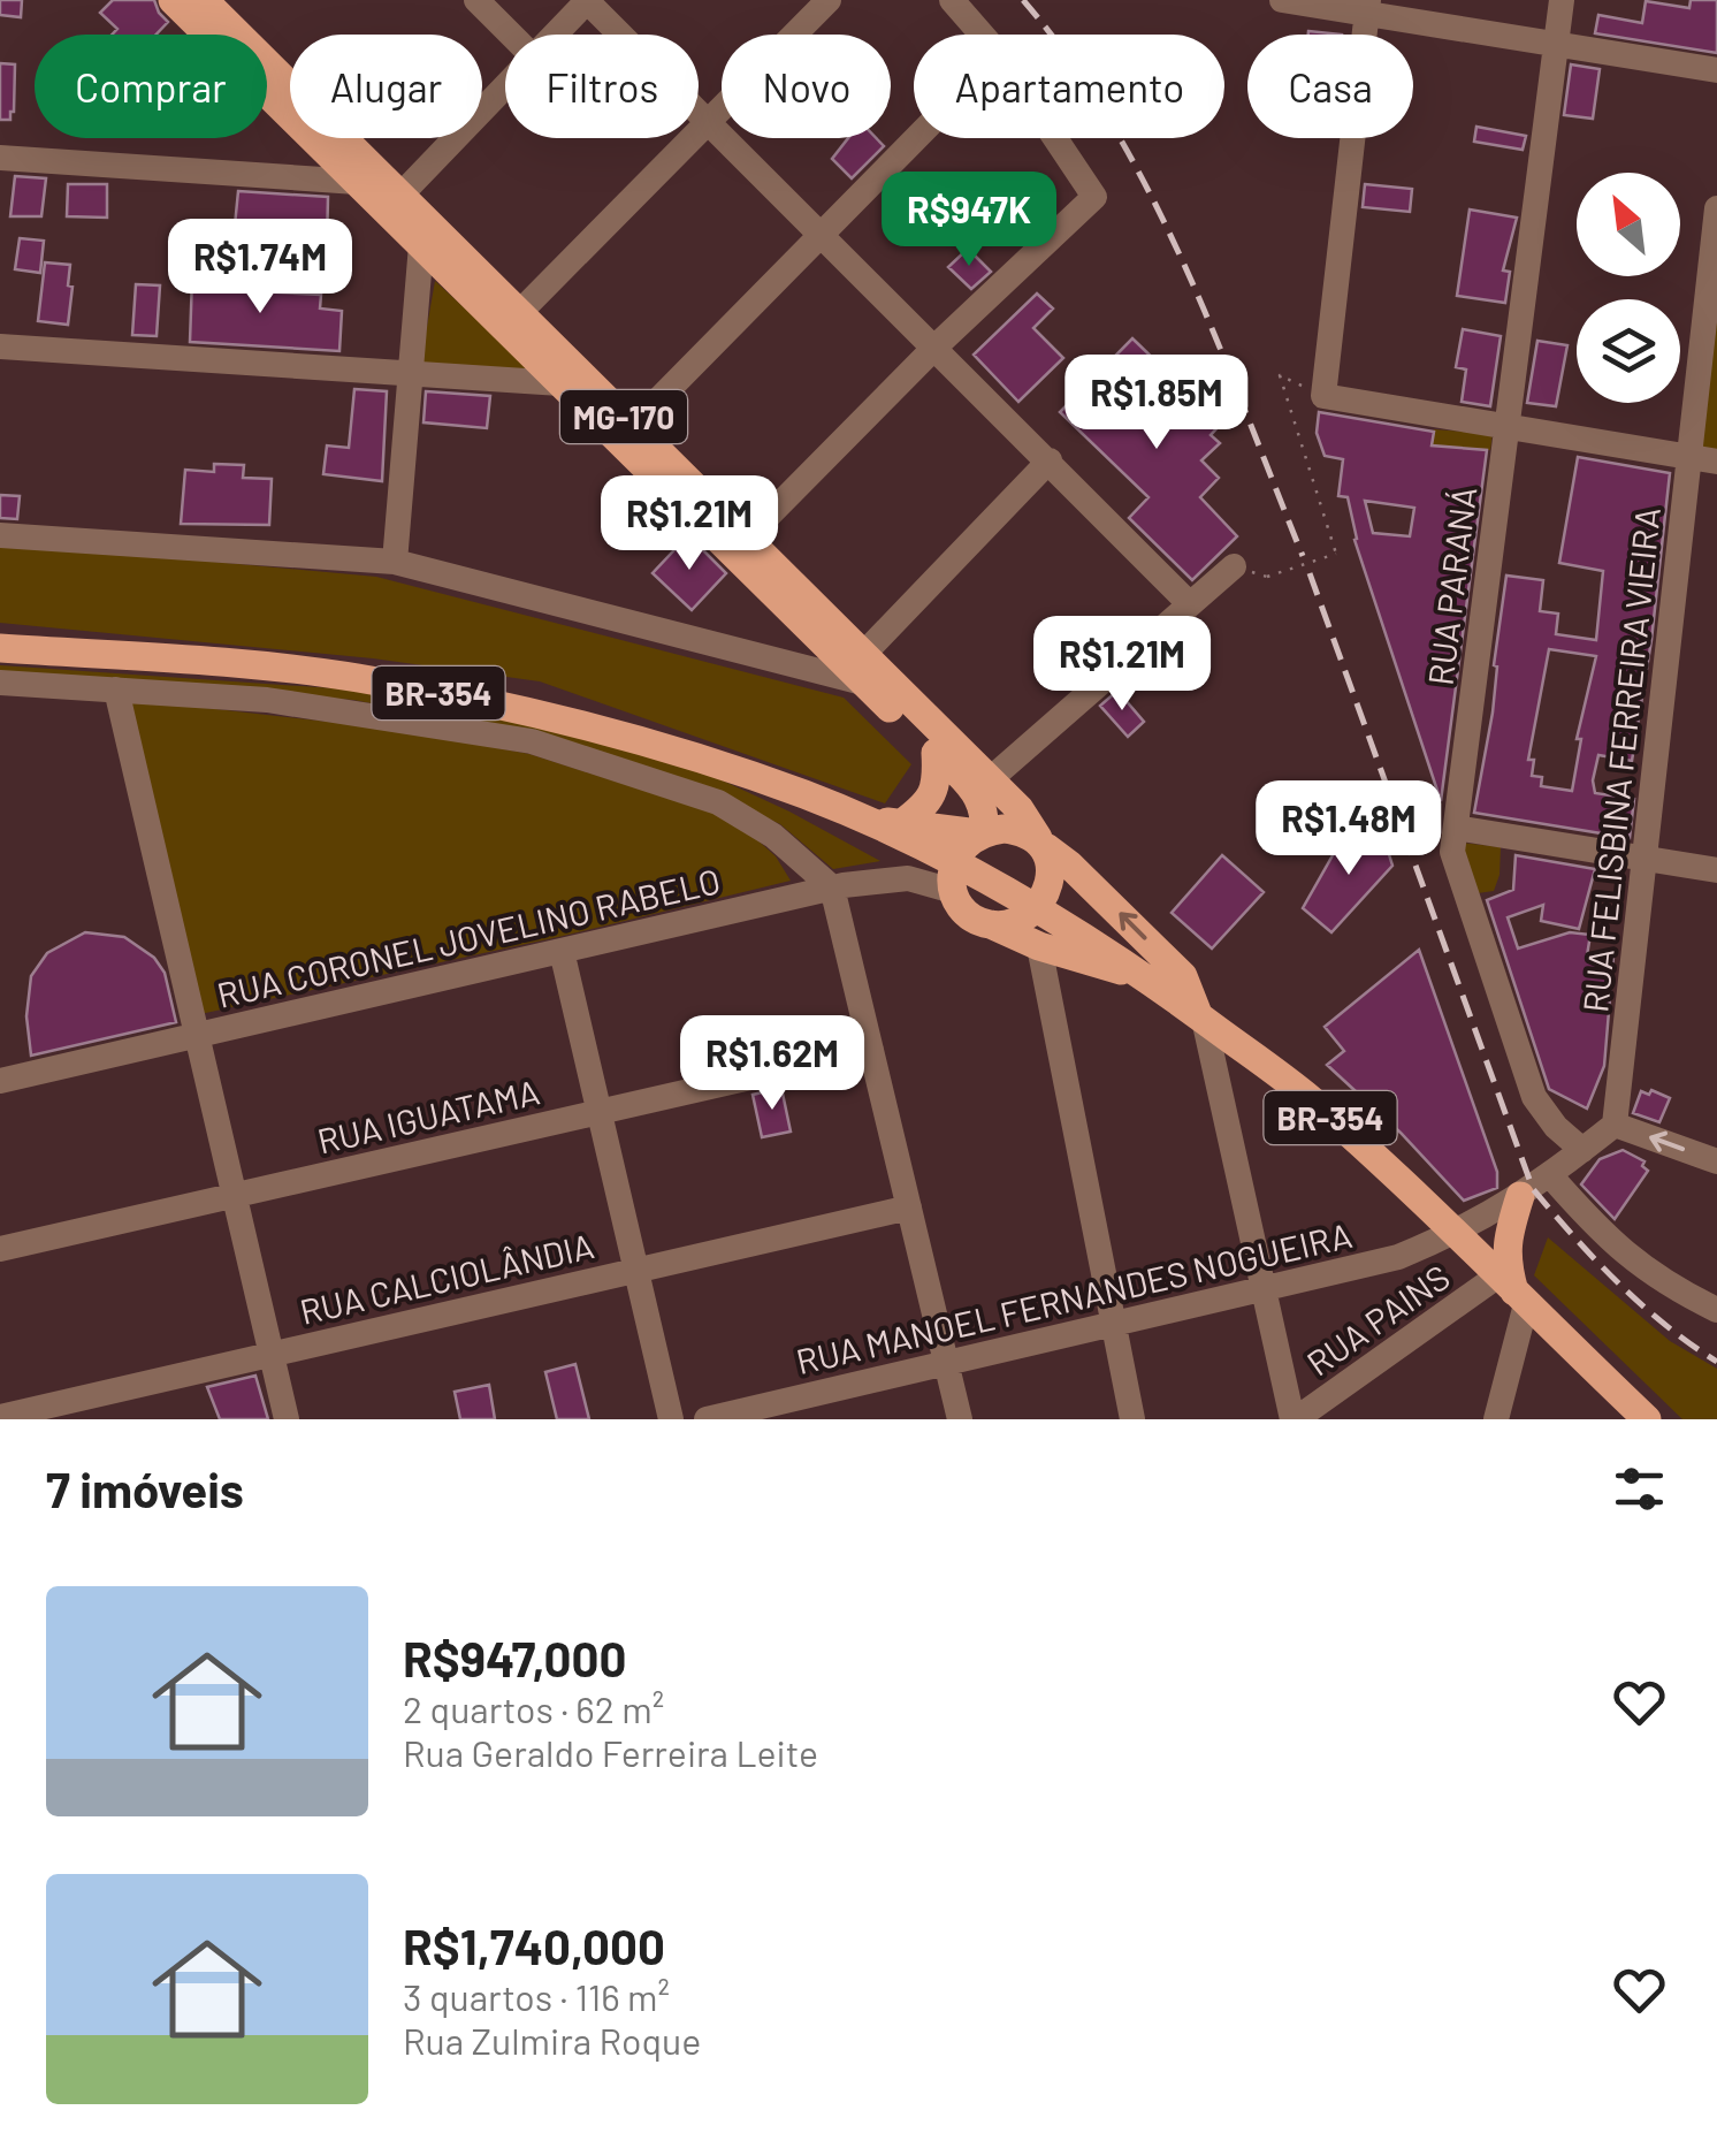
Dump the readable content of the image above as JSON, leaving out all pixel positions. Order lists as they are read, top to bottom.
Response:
{
  "streets": {
    "main road": ["MG-170", "BR-354"],
    "street": [
      "RUA PARANÁ",
      "RUA FELISBINA FERREIRA VIEIRA",
      "RUA CORONEL JOVELINO RABELO",
      "RUA IGUATAMA",
      "RUA CALCIOLÂNDIA",
      "RUA MANOEL FERNANDES NOGUEIRA",
      "RUA PAINS"
    ]
  },
  "crossings": [
    ["BR-354", "RUA CORONEL JOVELINO RABELO"],
    ["BR-354", "RUA MANOEL FERNANDES NOGUEIRA"],
    ["BR-354", "RUA PAINS"]
  ],
  "north": "top left",
  "page": {
    "chip": [
      "Comprar",
      "Alugar",
      "Filtros",
      "Novo",
      "Apartamento",
      "Casa"
    ],
    "price": [
      "R$947K",
      "R$1.74M",
      "R$1.85M",
      "R$1.21M",
      "R$1.21M",
      "R$1.48M",
      "R$1.62M"
    ],
    "heading": "7 imóveis",
    "list": [
      {
        "name": "R$947,000",
        "note": "2 quartos · 62 m² · Rua Geraldo Ferreira Leite"
      },
      {
        "name": "R$1,740,000",
        "note": "3 quartos · 116 m² · Rua Zulmira Roque"
      }
    ]
  }
}
